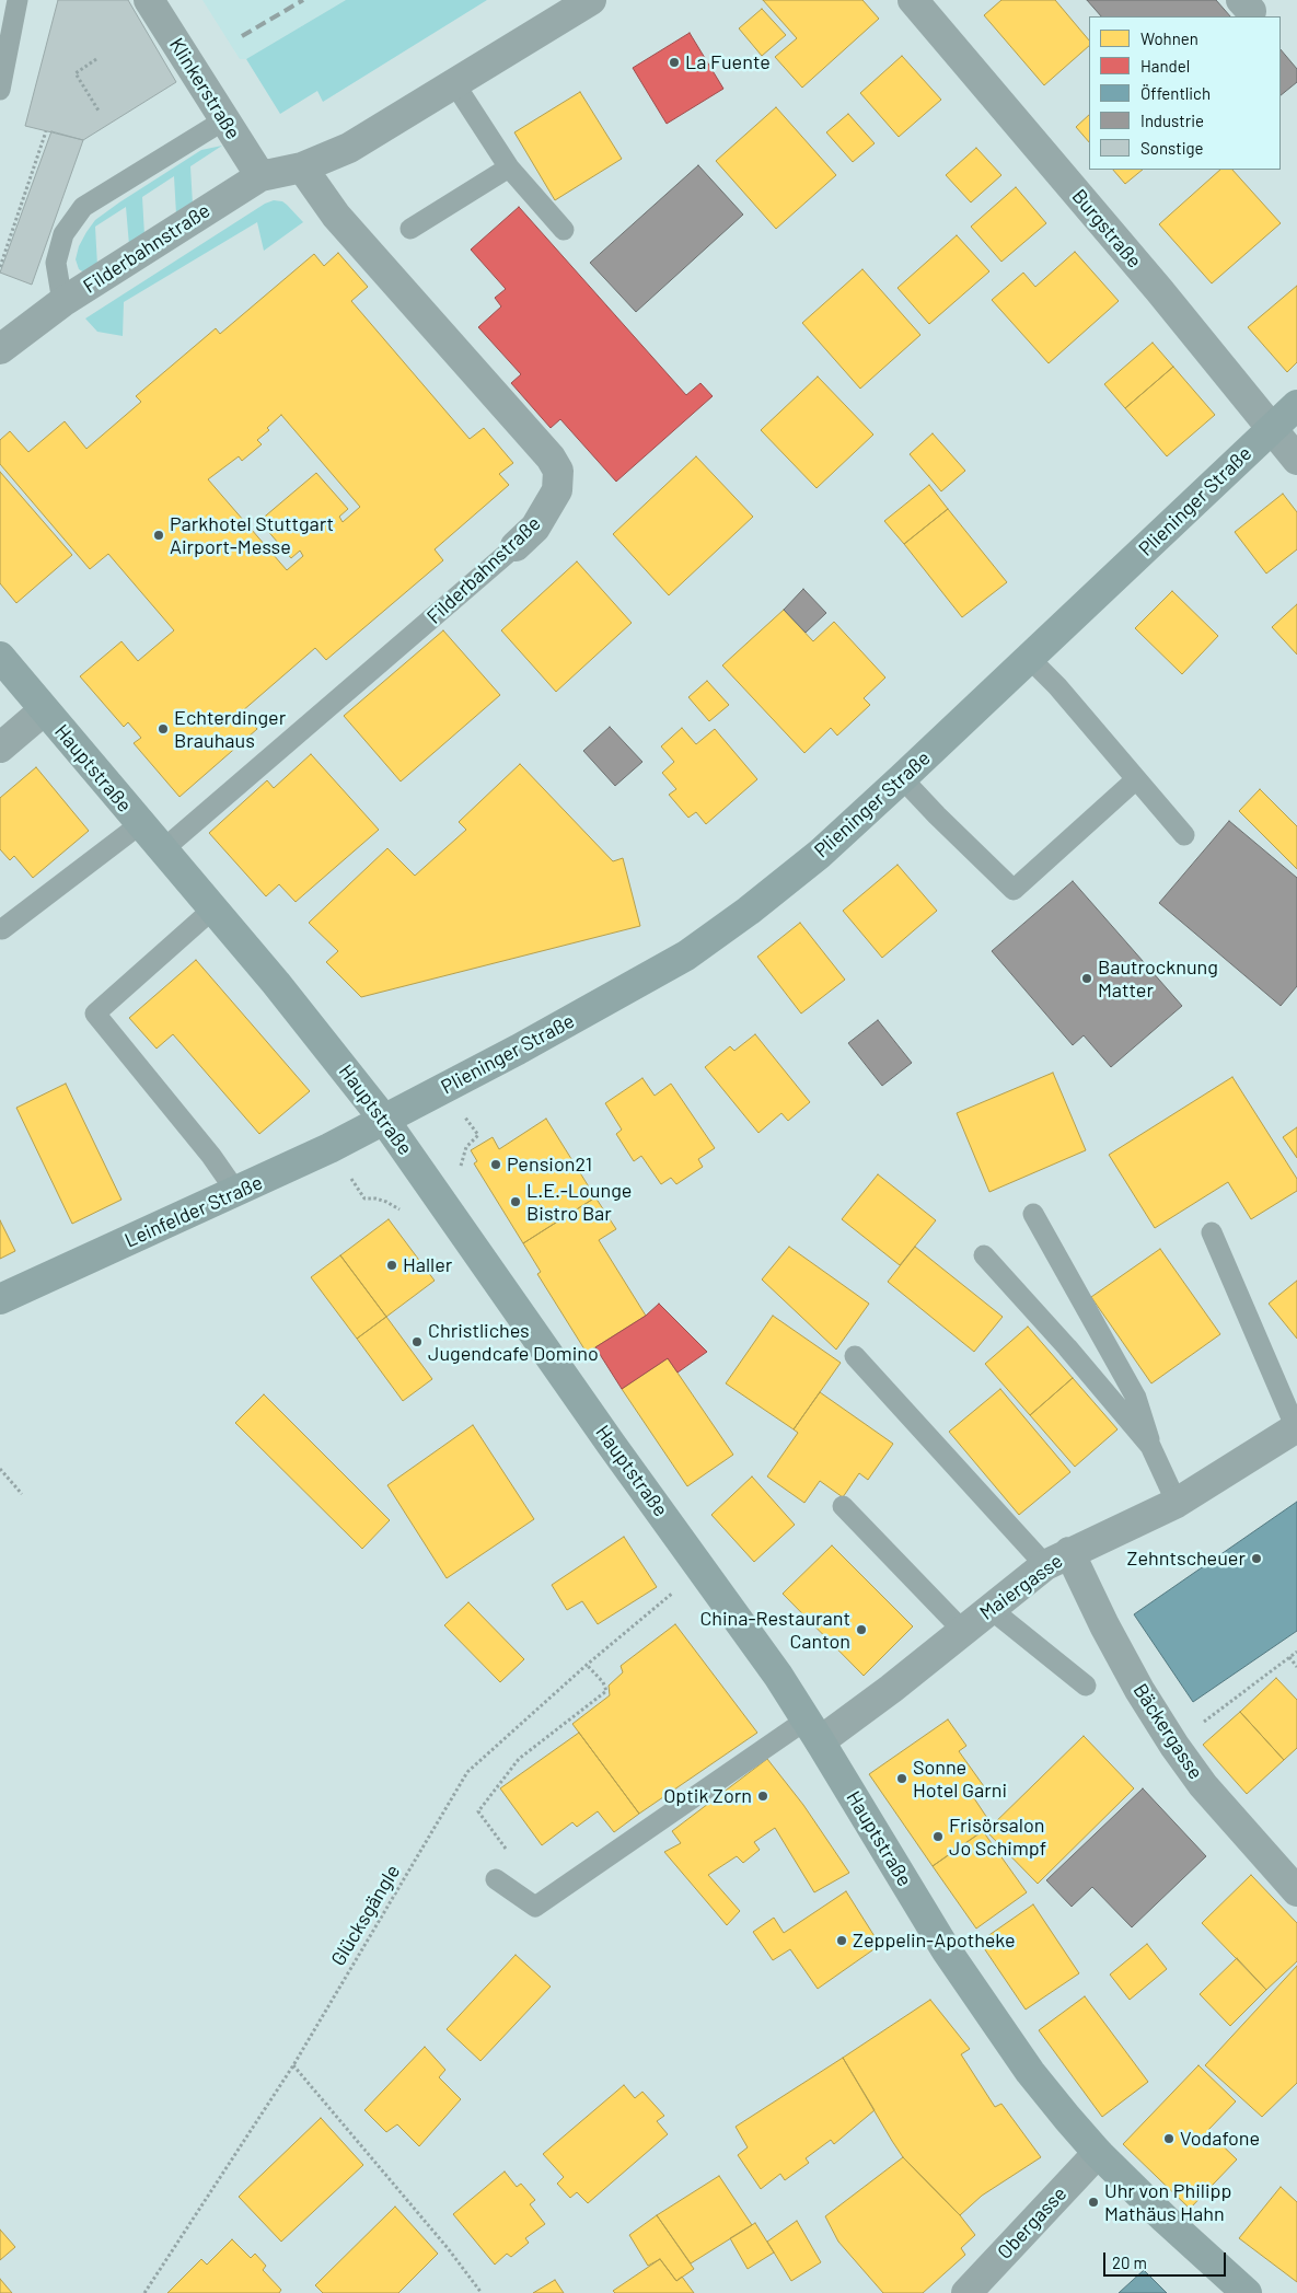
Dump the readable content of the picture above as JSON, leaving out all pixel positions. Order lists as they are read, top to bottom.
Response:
{
  "streets": {
    "main road": ["Plieninger Straße", "Hauptstraße", "Leinfelder Straße"],
    "street": [
      "Klinkerstraße",
      "Burgstraße",
      "Filderbahnstraße",
      "Maiergasse",
      "Bäckergasse",
      "Obergasse"
    ],
    "path": ["Glücksgängle"]
  },
  "crossings": [
    ["Klinkerstraße", "Filderbahnstraße"],
    ["Burgstraße", "Plieninger Straße"],
    ["Filderbahnstraße", "Hauptstraße"],
    ["Plieninger Straße", "Hauptstraße"],
    ["Plieninger Straße", "Leinfelder Straße"],
    ["Hauptstraße", "Leinfelder Straße"],
    ["Hauptstraße", "Maiergasse"],
    ["Hauptstraße", "Obergasse"],
    ["Maiergasse", "Bäckergasse"]
  ],
  "places": [
    "La Fuente",
    "Parkhotel Stuttgart Airport-Messe",
    "Echterdinger Brauhaus",
    "Bautrocknung Matter",
    "Pension21",
    "L.E.-Lounge Bistro Bar",
    "Haller",
    "Christliches Jugendcafe Domino",
    "Zehntscheuer",
    "China-Restaurant Canton",
    "Sonne Hotel Garni",
    "Optik Zorn",
    "Frisörsalon Jo Schimpf",
    "Zeppelin-Apotheke",
    "Vodafone",
    "Uhr von Philipp Mathäus Hahn"
  ],
  "legend": [
    "Wohnen",
    "Handel",
    "Öffentlich",
    "Industrie",
    "Sonstige"
  ],
  "scale_bar": "20 m"
}
